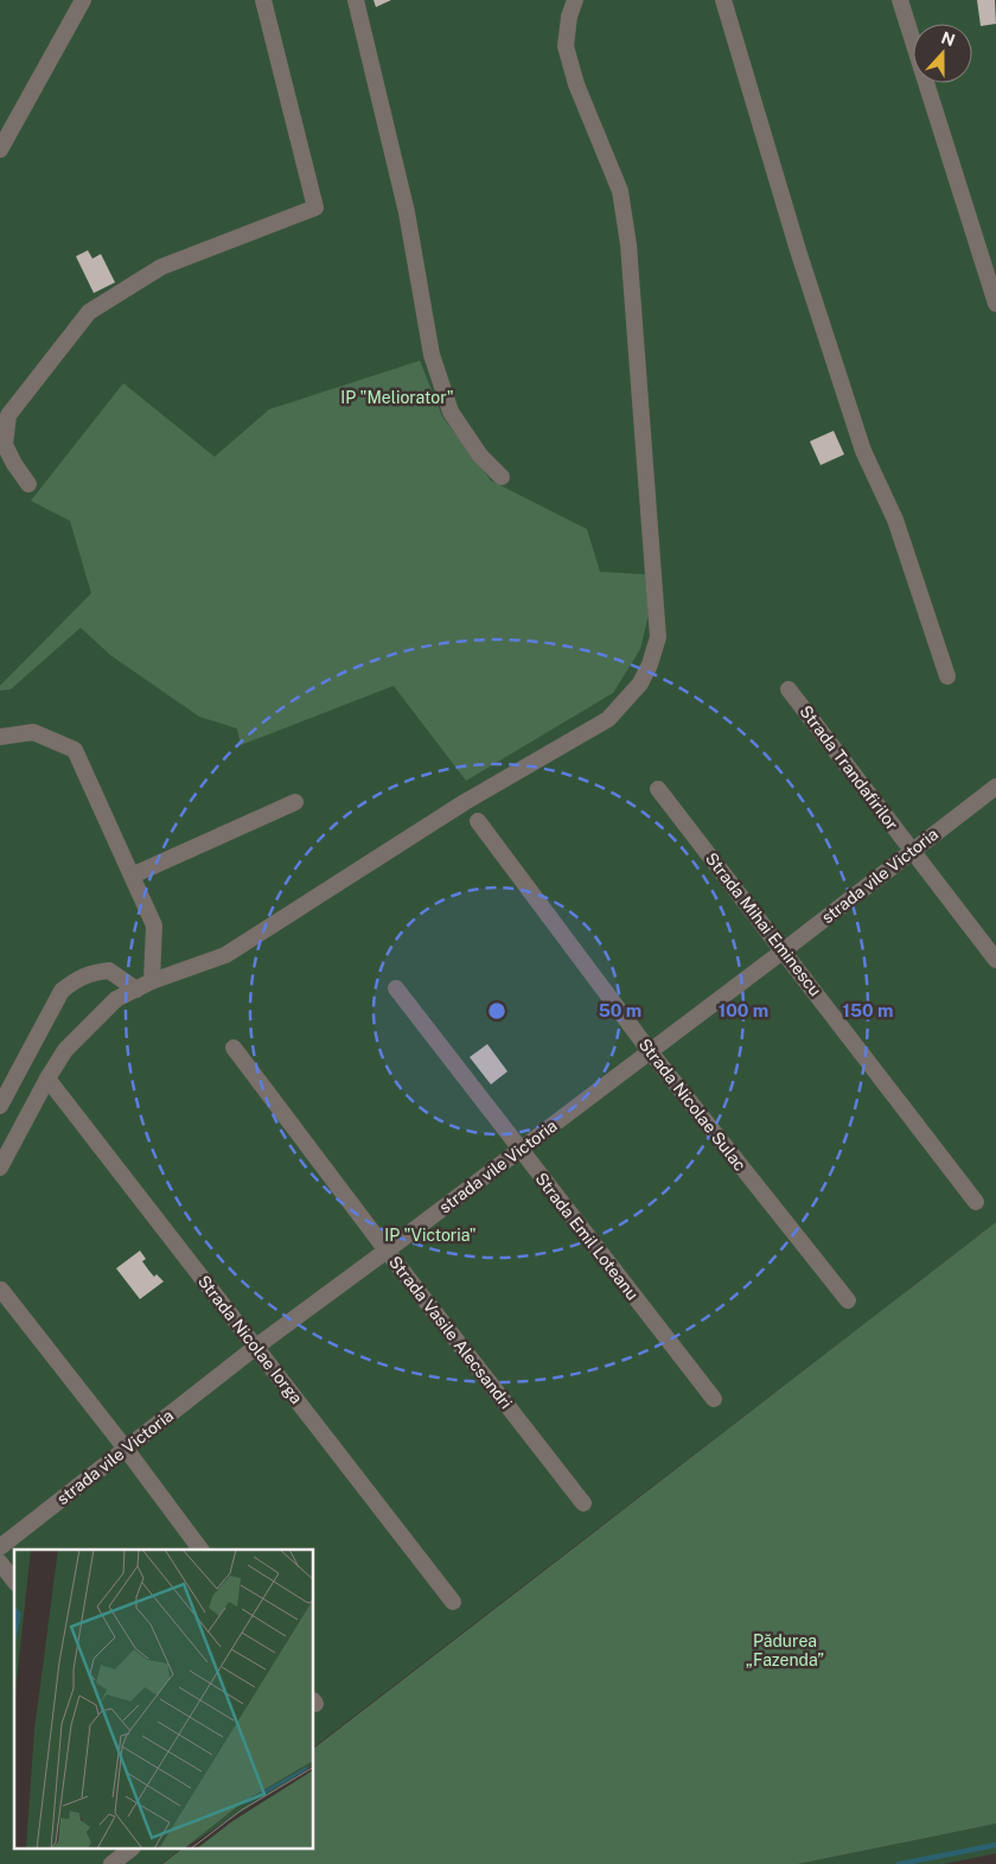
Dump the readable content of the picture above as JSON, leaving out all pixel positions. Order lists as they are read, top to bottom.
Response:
{
  "streets": {
    "street": [
      "Strada Trandafirilor",
      "strada vile Victoria",
      "Strada Mihai Eminescu",
      "Strada Nicolae Sulac",
      "Strada Emil Loteanu",
      "Strada Vasile Alecsandri",
      "Strada Nicolae Iorga"
    ]
  },
  "crossings": [
    ["Strada Trandafirilor", "strada vile Victoria"],
    ["strada vile Victoria", "Strada Mihai Eminescu"],
    ["strada vile Victoria", "Strada Nicolae Sulac"],
    ["strada vile Victoria", "Strada Emil Loteanu"],
    ["strada vile Victoria", "Strada Vasile Alecsandri"],
    ["strada vile Victoria", "Strada Nicolae Iorga"]
  ],
  "parks": ["IP \"Meliorator\"", "IP \"Victoria\"", "Pădurea „Fazenda”"],
  "north": "top",
  "rings": ["50 m", "100 m", "150 m"]
}
